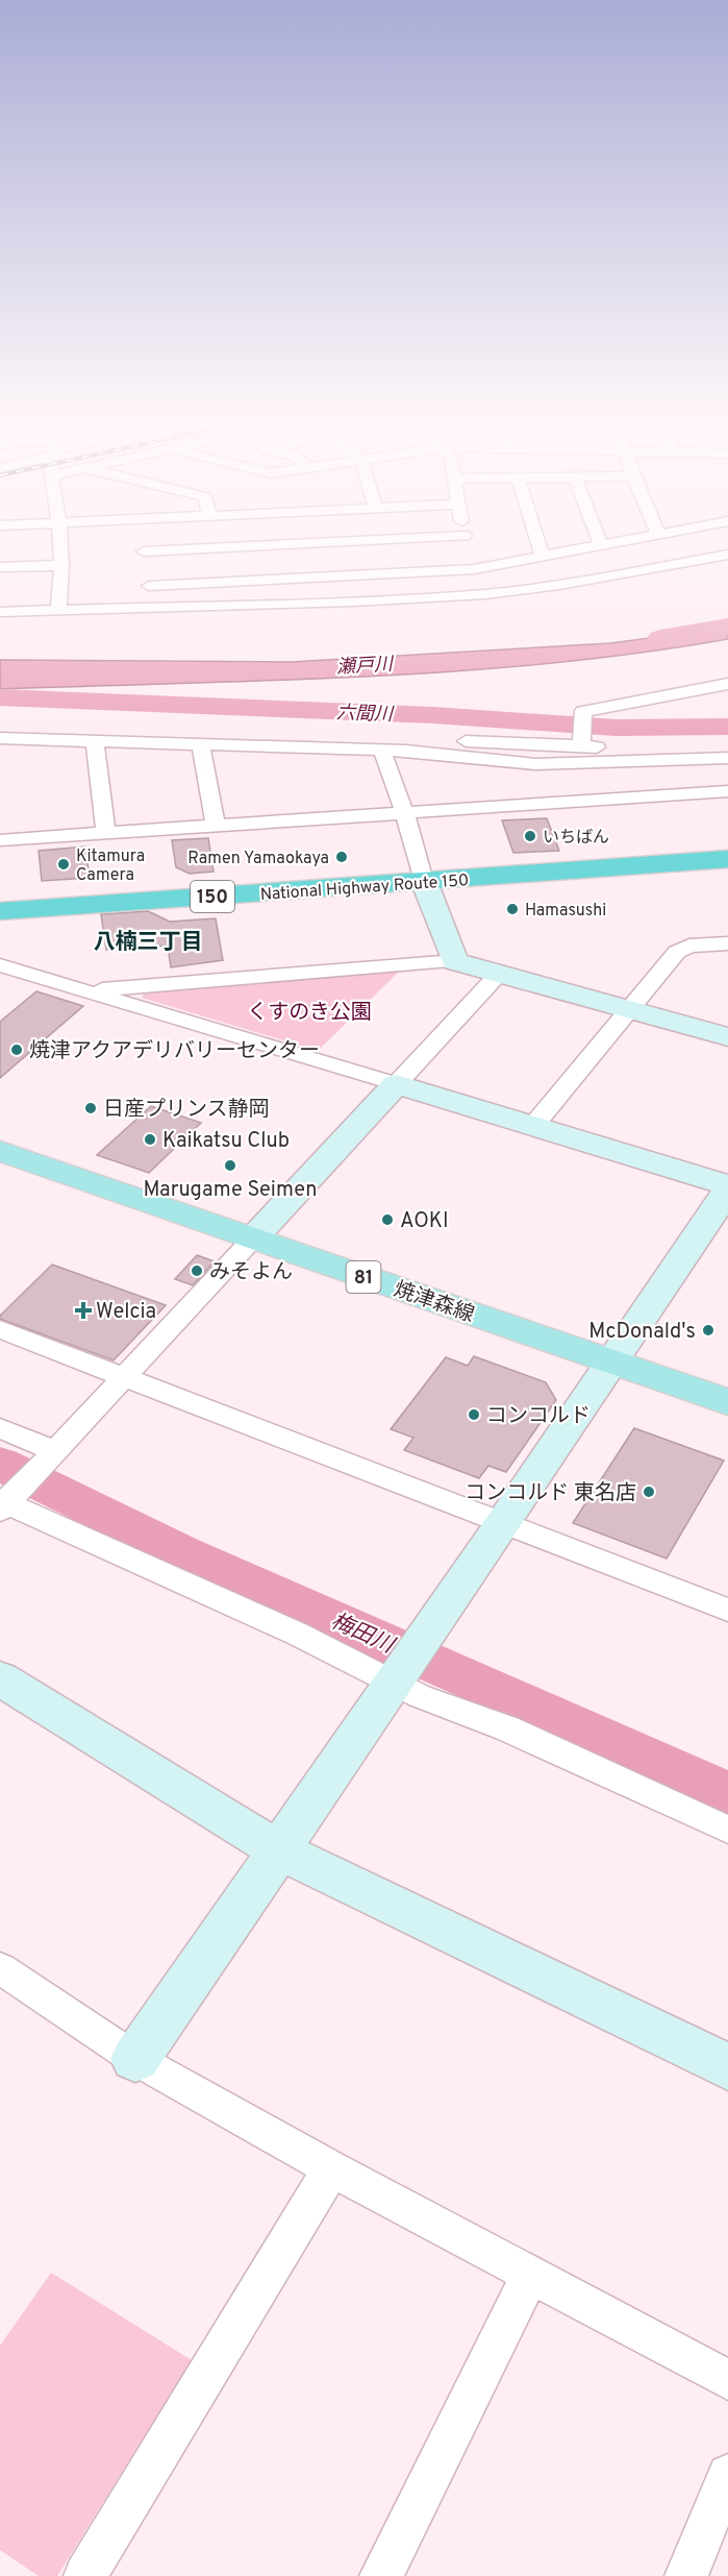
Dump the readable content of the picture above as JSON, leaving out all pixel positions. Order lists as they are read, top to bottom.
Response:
{
  "streets": {
    "highway": ["National Highway Route 150", "150"],
    "main road": ["81", "焼津森線"]
  },
  "districts": ["八楠三丁目"],
  "water": ["瀬戸川", "六間川", "梅田川"],
  "parks": ["くすのき公園"],
  "places": {
    "other": [
      "いちばん",
      "Ramen Yamaokaya",
      "Kitamura Camera",
      "Hamasushi",
      "焼津アクアデリバリーセンター",
      "日産プリンス静岡",
      "Kaikatsu Club",
      "Marugame Seimen",
      "AOKI",
      "みそよん",
      "McDonald's",
      "コンコルド",
      "コンコルド 東名店"
    ],
    "health": ["Welcia"]
  }
}
